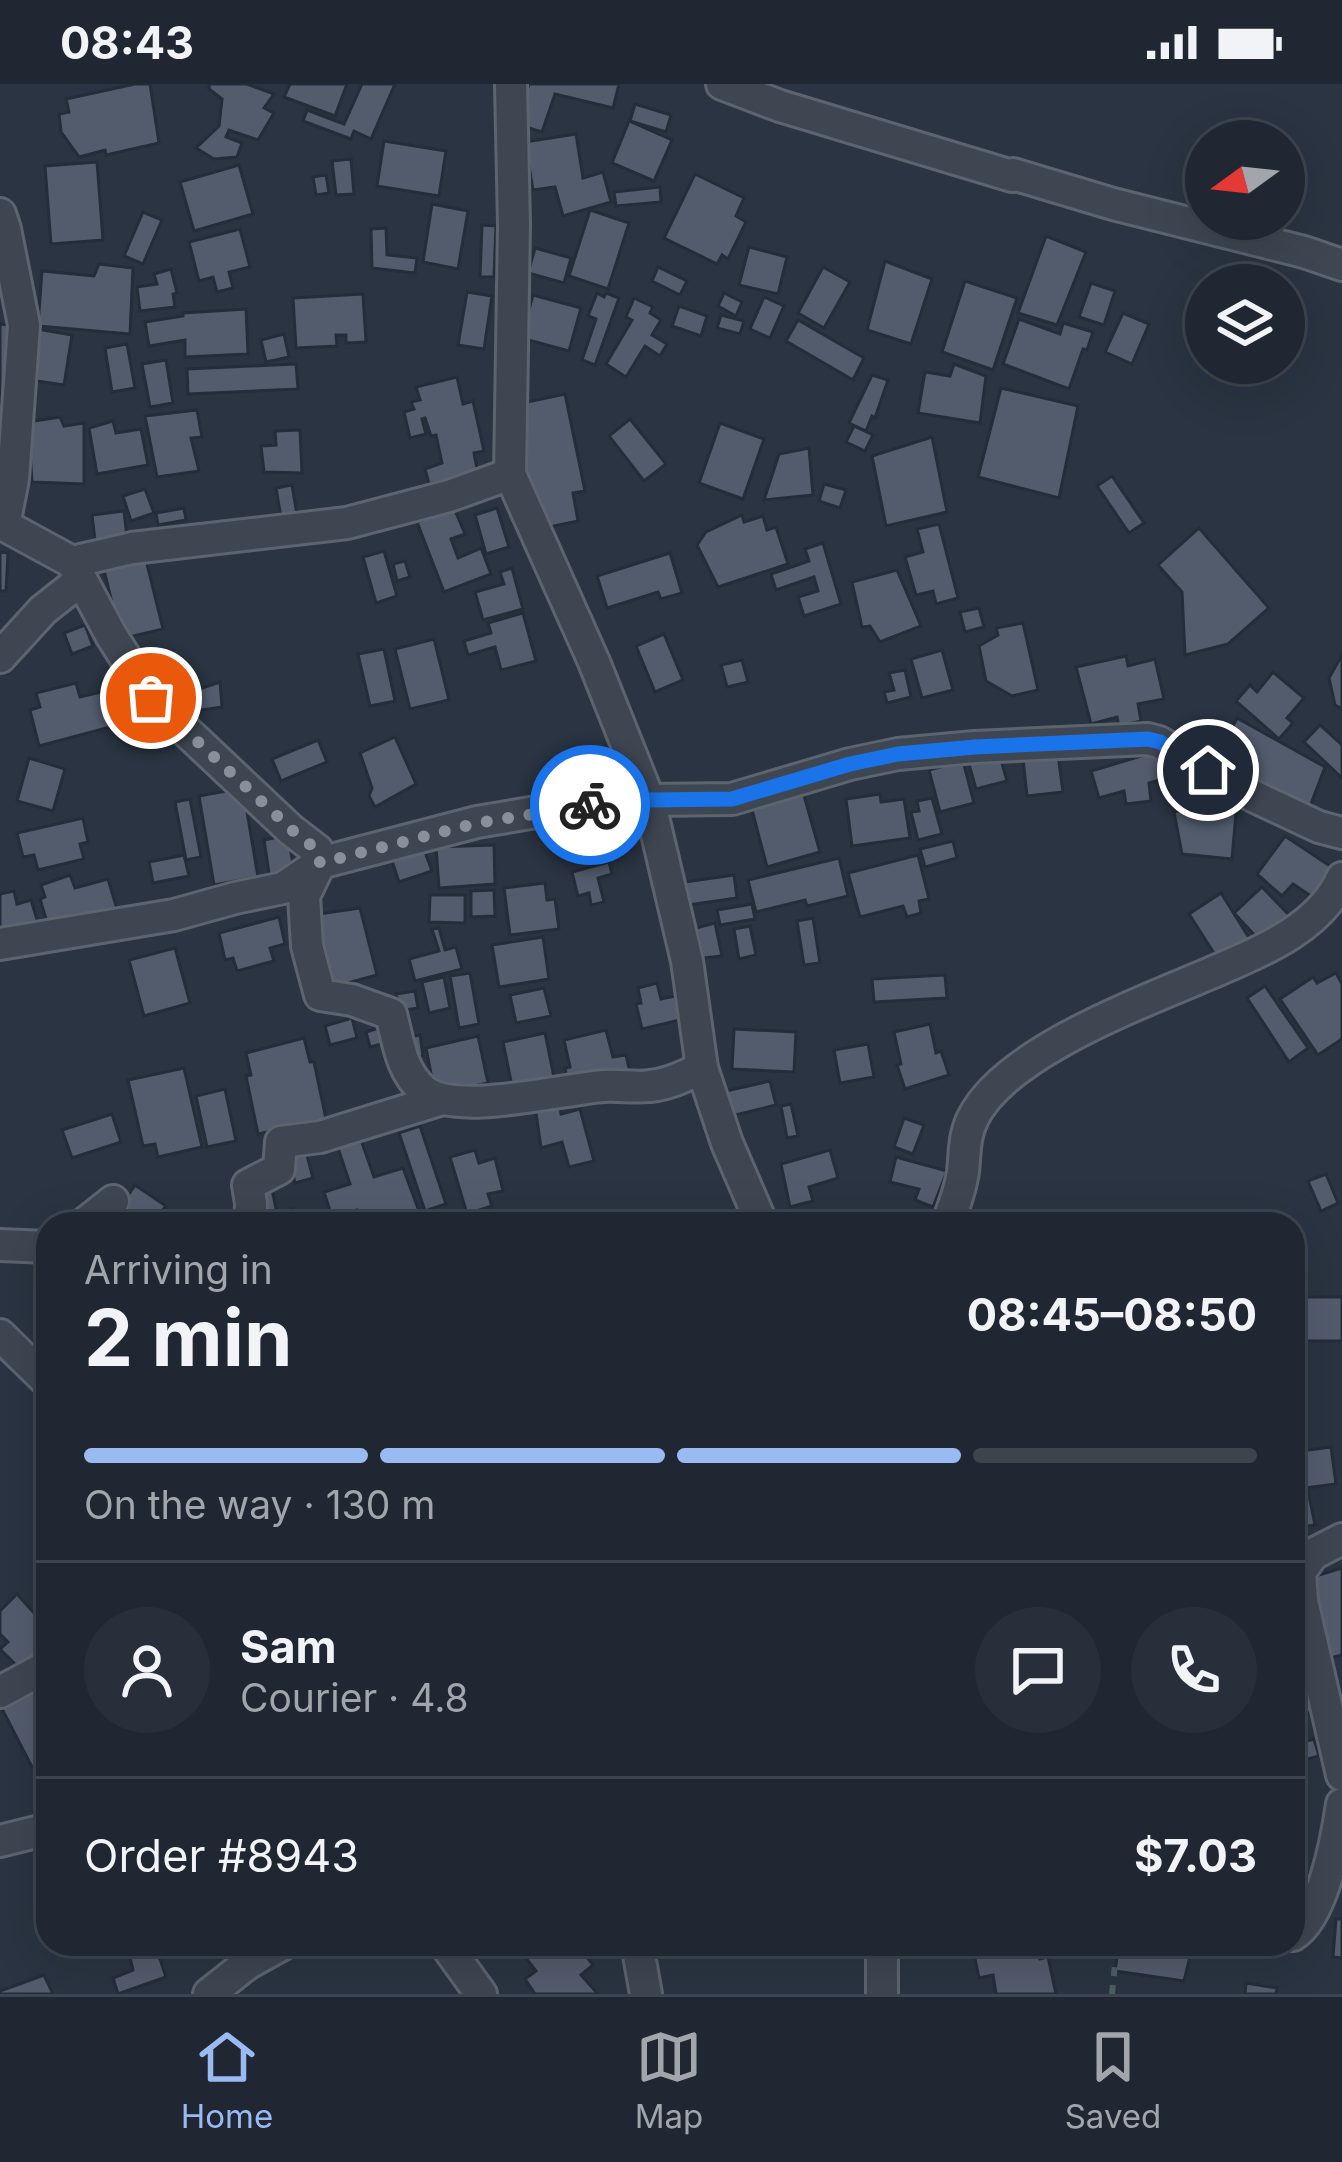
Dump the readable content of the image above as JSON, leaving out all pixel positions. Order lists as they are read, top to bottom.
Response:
{
  "north": "left",
  "page": {
    "status": "08:43",
    "heading": ["2 min", "Arriving in", "08:45–08:50"],
    "panel": [
      "Sam",
      "Courier · 4.8",
      "Order #8943",
      "$7.03"
    ],
    "bar": "On the way · 130 m",
    "tabs": ["Home", "Map", "Saved"]
  }
}
